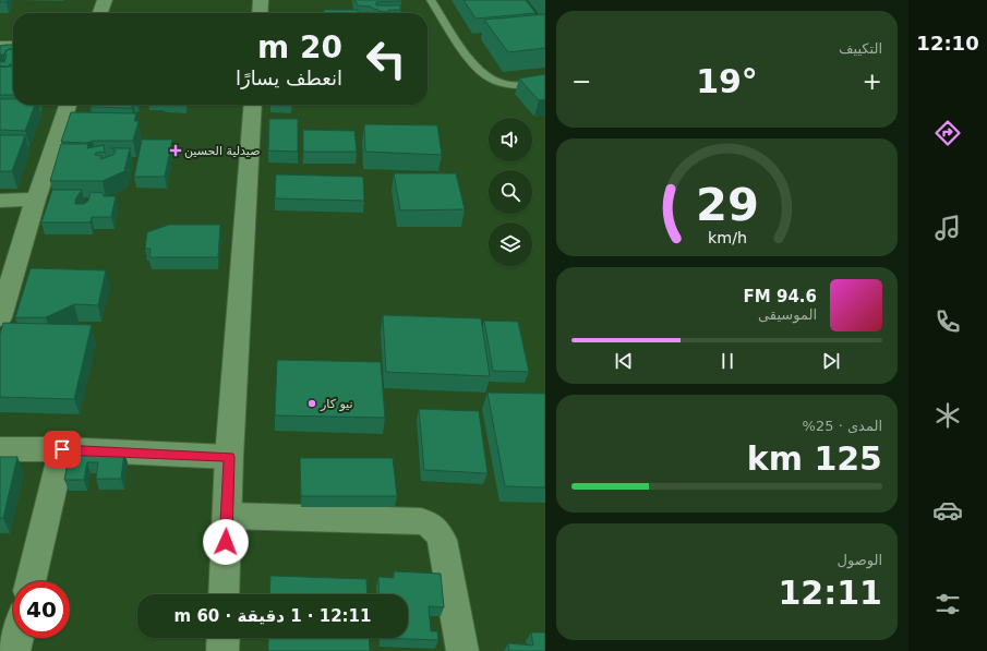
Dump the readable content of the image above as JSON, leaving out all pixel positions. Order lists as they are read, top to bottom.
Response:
{
  "places": {
    "health": ["صيدلية الحسين"],
    "other": ["نيو كار"]
  },
  "page": {
    "tabs": "12:10",
    "tile": [
      "التكييف",
      ["المدى · 25%", "125 km"],
      ["الوصول", "12:11"]
    ],
    "turn": ["20 m", "انعطف يسارًا"],
    "heat": ["−", "19°", "+"],
    "song": ["94.6 FM", "الموسيقى"],
    "limit": "40",
    "trip": "12:11 · 1 دقيقة · 60 m",
    "gauge": ["29", "km/h"]
  }
}
